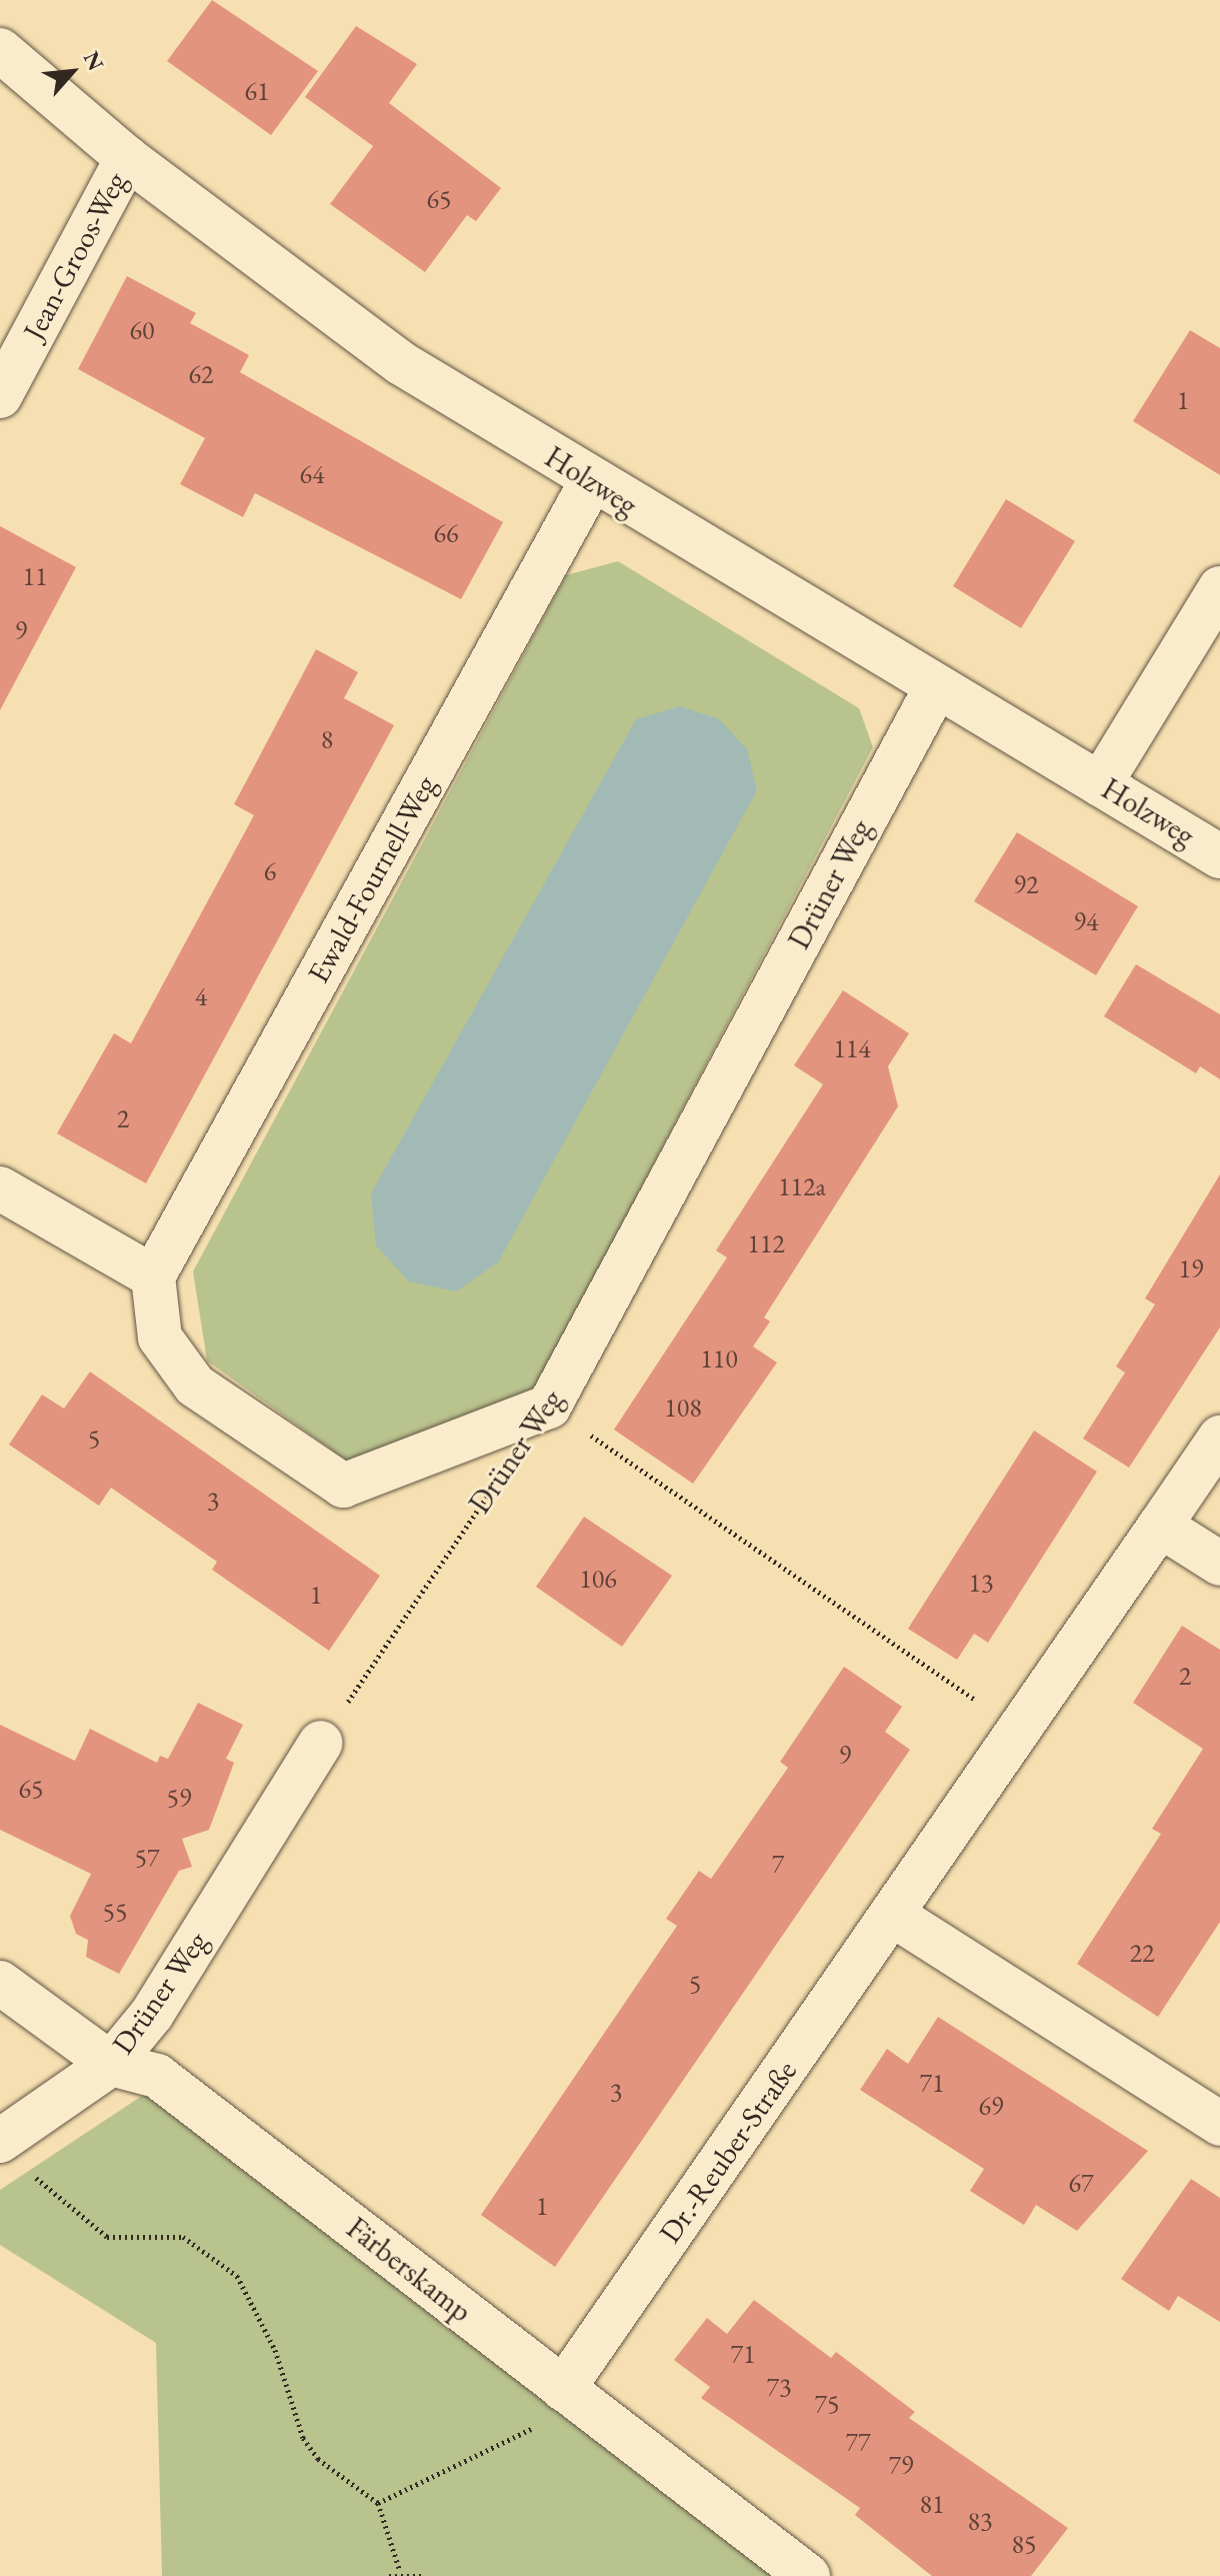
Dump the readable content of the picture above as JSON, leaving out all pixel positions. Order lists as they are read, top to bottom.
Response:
{
  "streets": {
    "street": [
      "Jean-Groos-Weg",
      "Holzweg",
      "Ewald-Fournell-Weg",
      "Drüner Weg",
      "Dr.-Reuber-Straße",
      "Färberskamp"
    ]
  },
  "crossings": [
    ["Jean-Groos-Weg", "Holzweg"],
    ["Holzweg", "Ewald-Fournell-Weg"],
    ["Holzweg", "Drüner Weg"],
    ["Drüner Weg", "Färberskamp"],
    ["Dr.-Reuber-Straße", "Färberskamp"]
  ],
  "house_numbers": [
    "61",
    "65",
    "60",
    "62",
    "1",
    "64",
    "66",
    "11",
    "9",
    "8",
    "6",
    "92",
    "94",
    "4",
    "114",
    "2",
    "112a",
    "112",
    "19",
    "110",
    "108",
    "5",
    "3",
    "106",
    "13",
    "1",
    "2",
    "9",
    "65",
    "59",
    "57",
    "7",
    "55",
    "22",
    "5",
    "71",
    "3",
    "69",
    "67",
    "1",
    "71",
    "73",
    "75",
    "77",
    "79",
    "81",
    "83",
    "85"
  ],
  "north": "top right"
}
